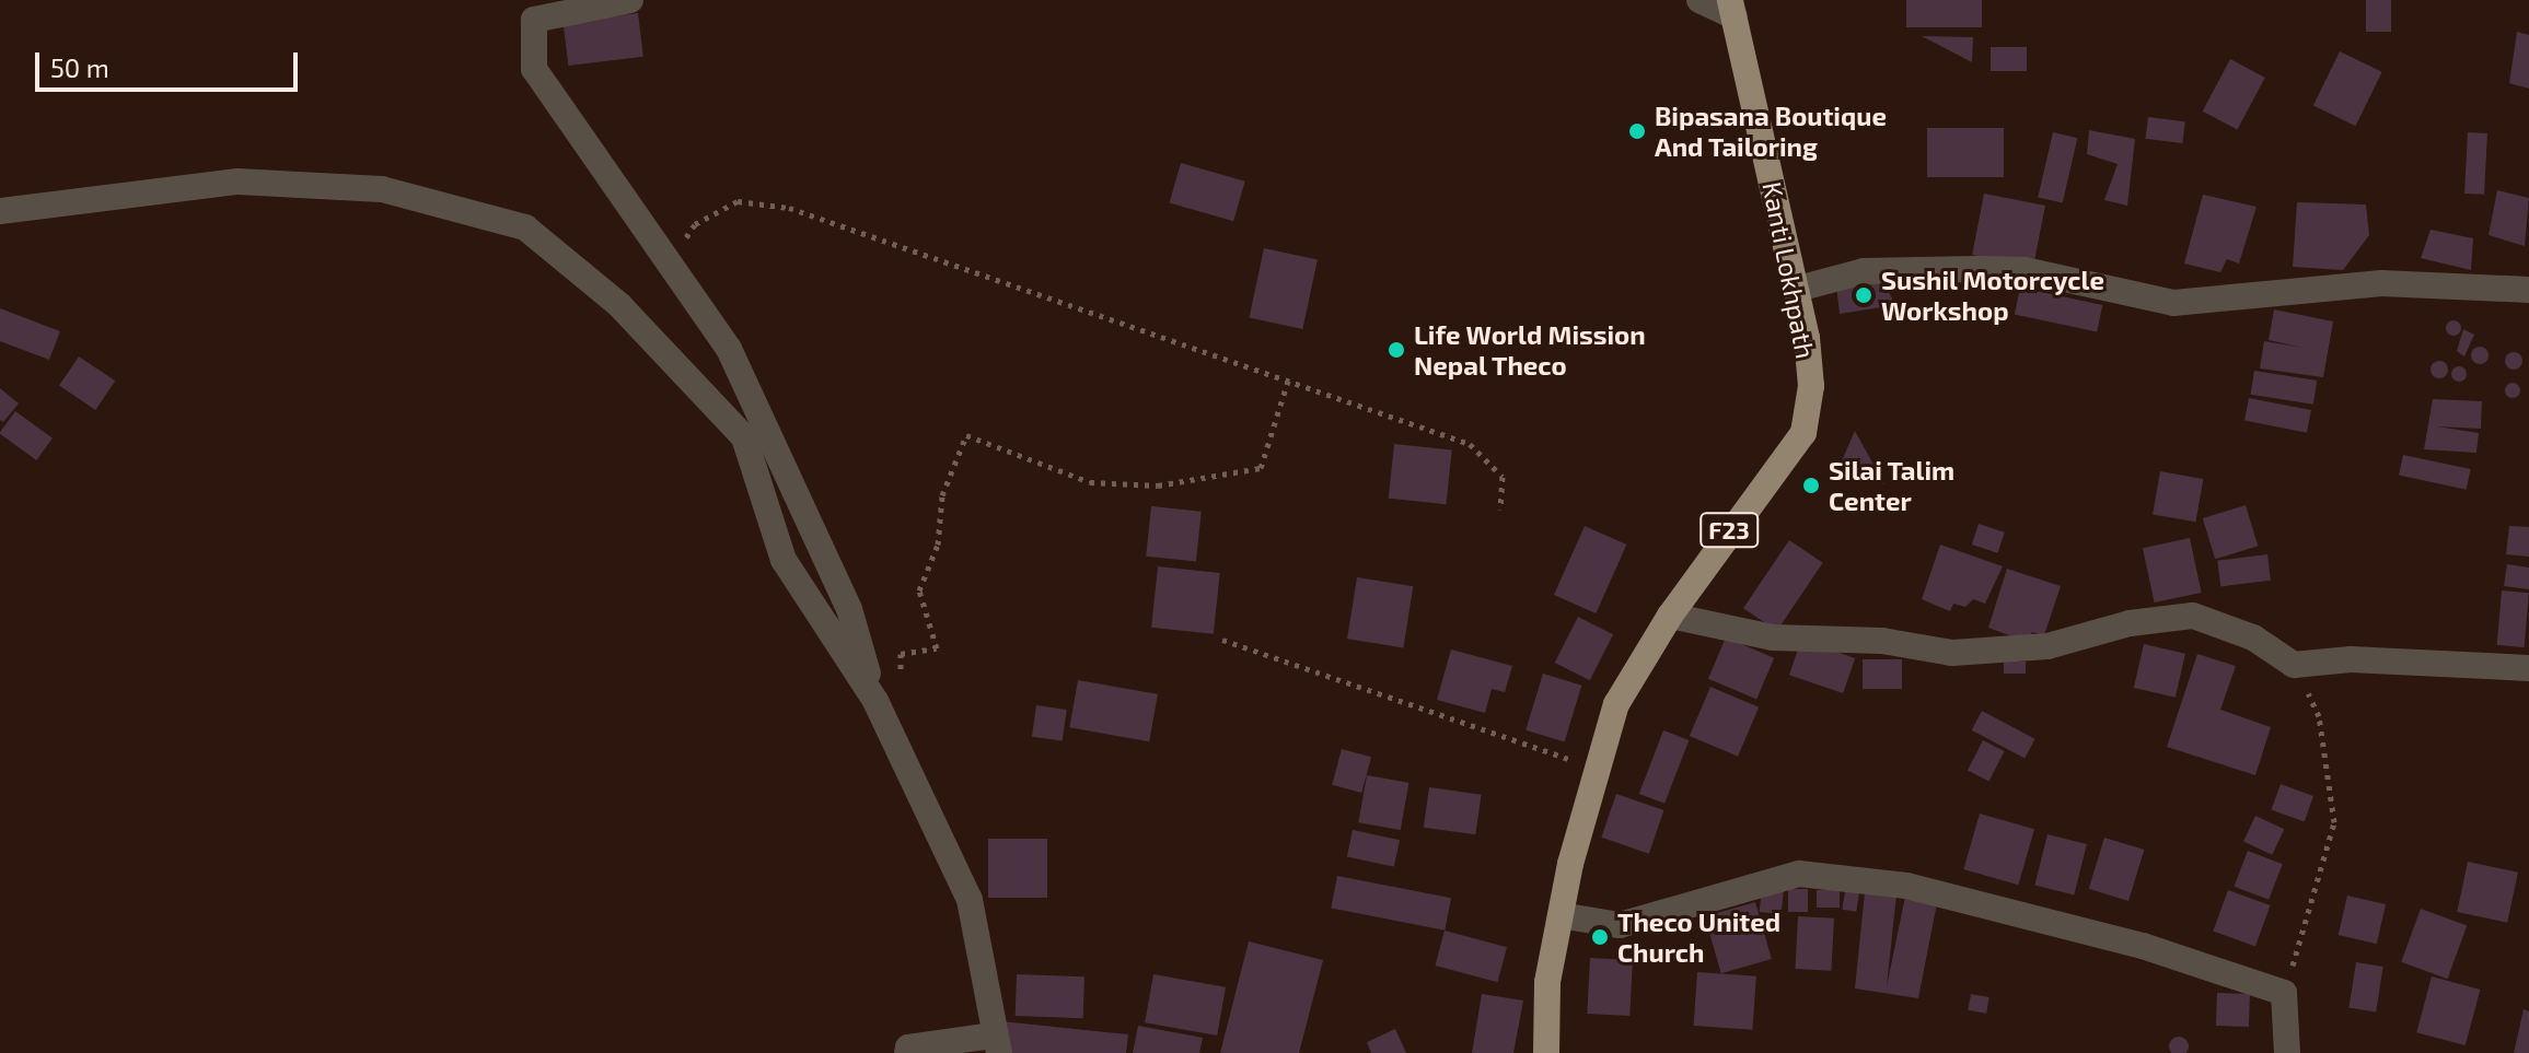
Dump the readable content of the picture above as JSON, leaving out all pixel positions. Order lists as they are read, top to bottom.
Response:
{
  "streets": {
    "main road": ["Kanti Lokhpath", "F23"]
  },
  "places": [
    "Bipasana Boutique And Tailoring",
    "Sushil Motorcycle Workshop",
    "Life World Mission Nepal Theco",
    "Silai Talim Center",
    "Theco United Church"
  ],
  "scale_bar": "50 m"
}
